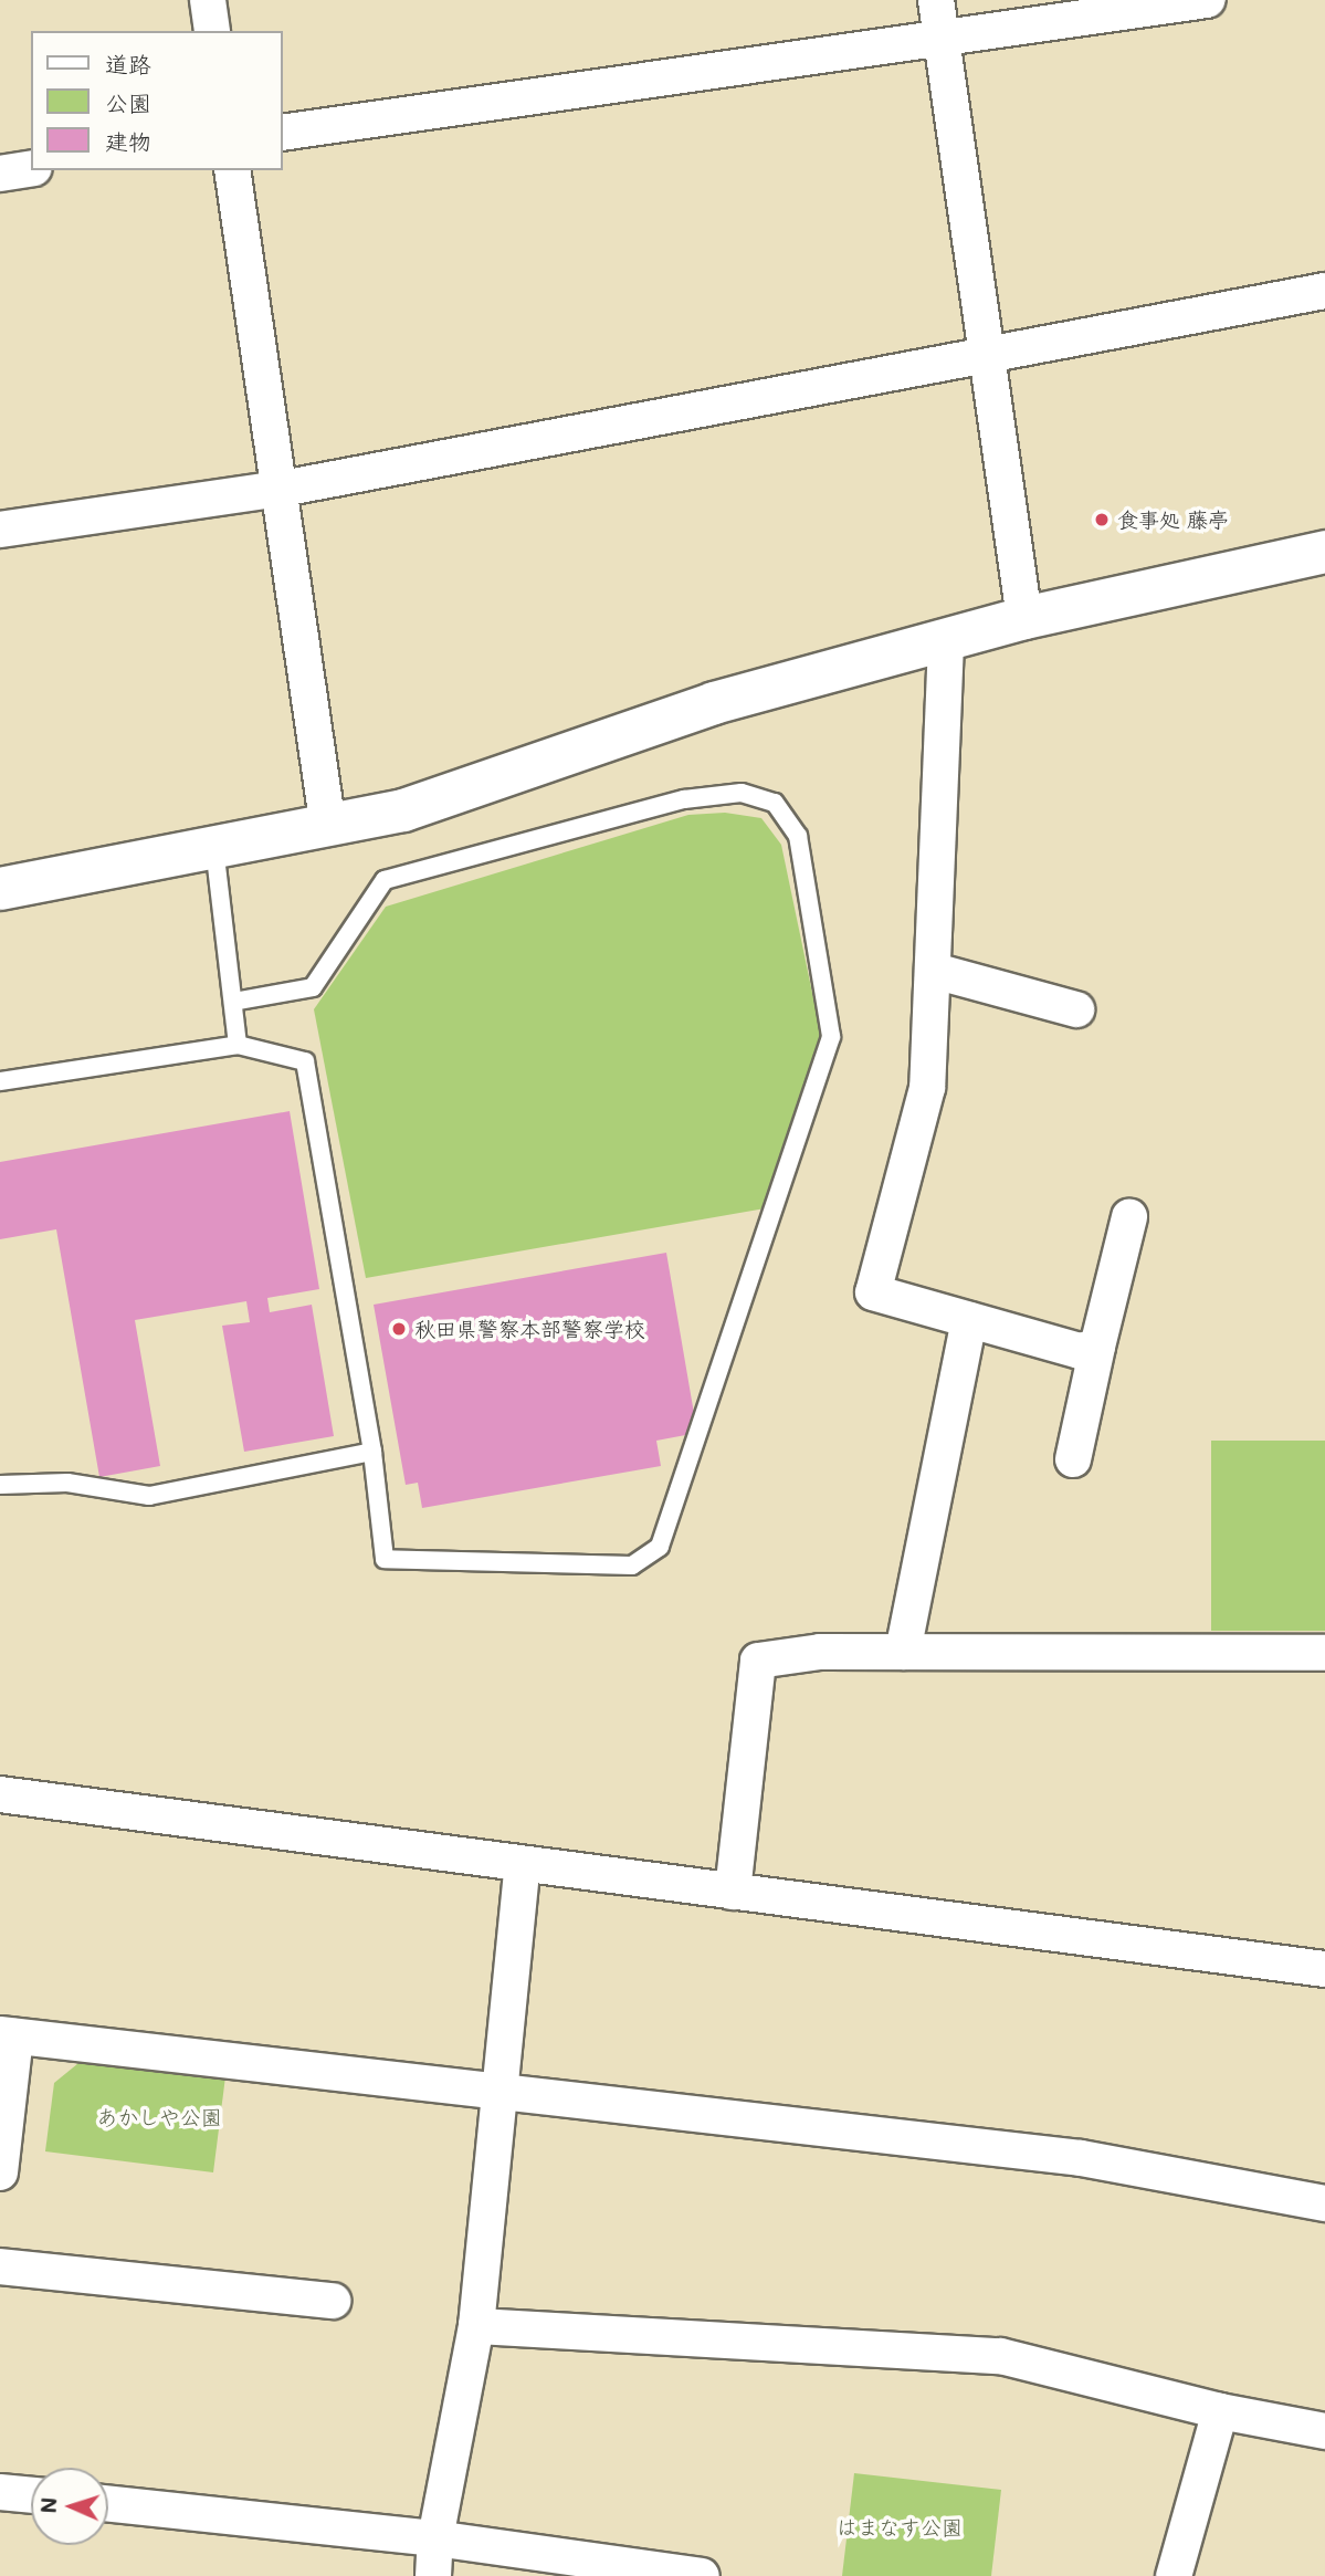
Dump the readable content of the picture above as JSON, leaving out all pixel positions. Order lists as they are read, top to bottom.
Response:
{
  "parks": ["あかしや公園", "はまなす公園"],
  "places": ["食事処 藤亭", "秋田県警察本部警察学校"],
  "legend": ["道路", "公園", "建物"],
  "north": "left"
}
